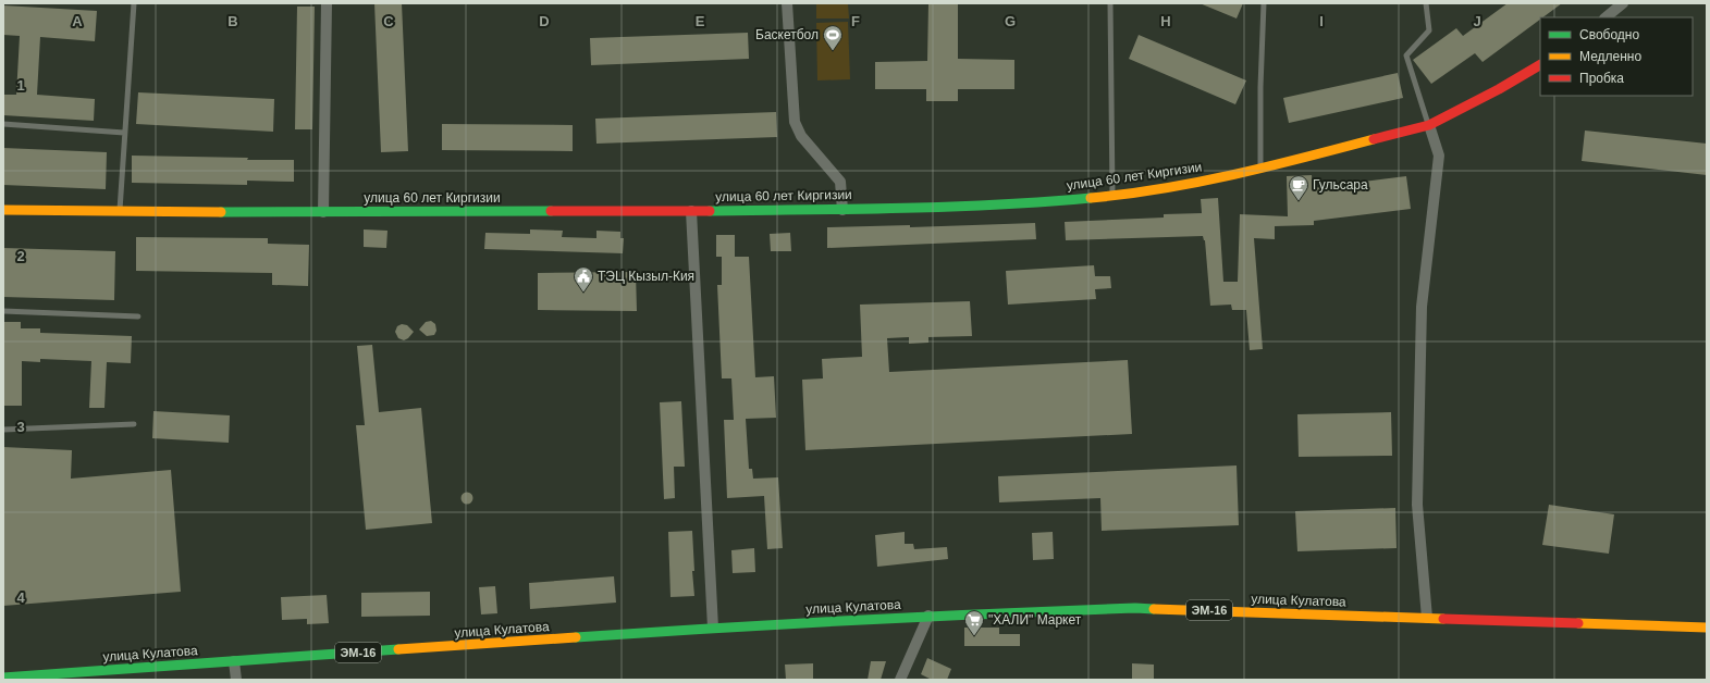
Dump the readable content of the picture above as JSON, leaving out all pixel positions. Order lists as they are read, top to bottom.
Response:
{
  "streets": {
    "main road": ["улица 60 лет Киргизии", "улица Кулатова", "ЭМ-16"]
  },
  "places": {
    "sports": ["Баскетбол"],
    "cafe": ["Гульсара"],
    "public building": ["ТЭЦ Кызыл-Кия"],
    "supermarket": ["\"ХАЛИ\" Маркет"]
  },
  "legend": ["Свободно", "Медленно", "Пробка"],
  "grid": {
    "columns": [
      "A",
      "B",
      "C",
      "D",
      "E",
      "F",
      "G",
      "H",
      "I",
      "J"
    ],
    "rows": [
      "1",
      "2",
      "3",
      "4"
    ]
  }
}
